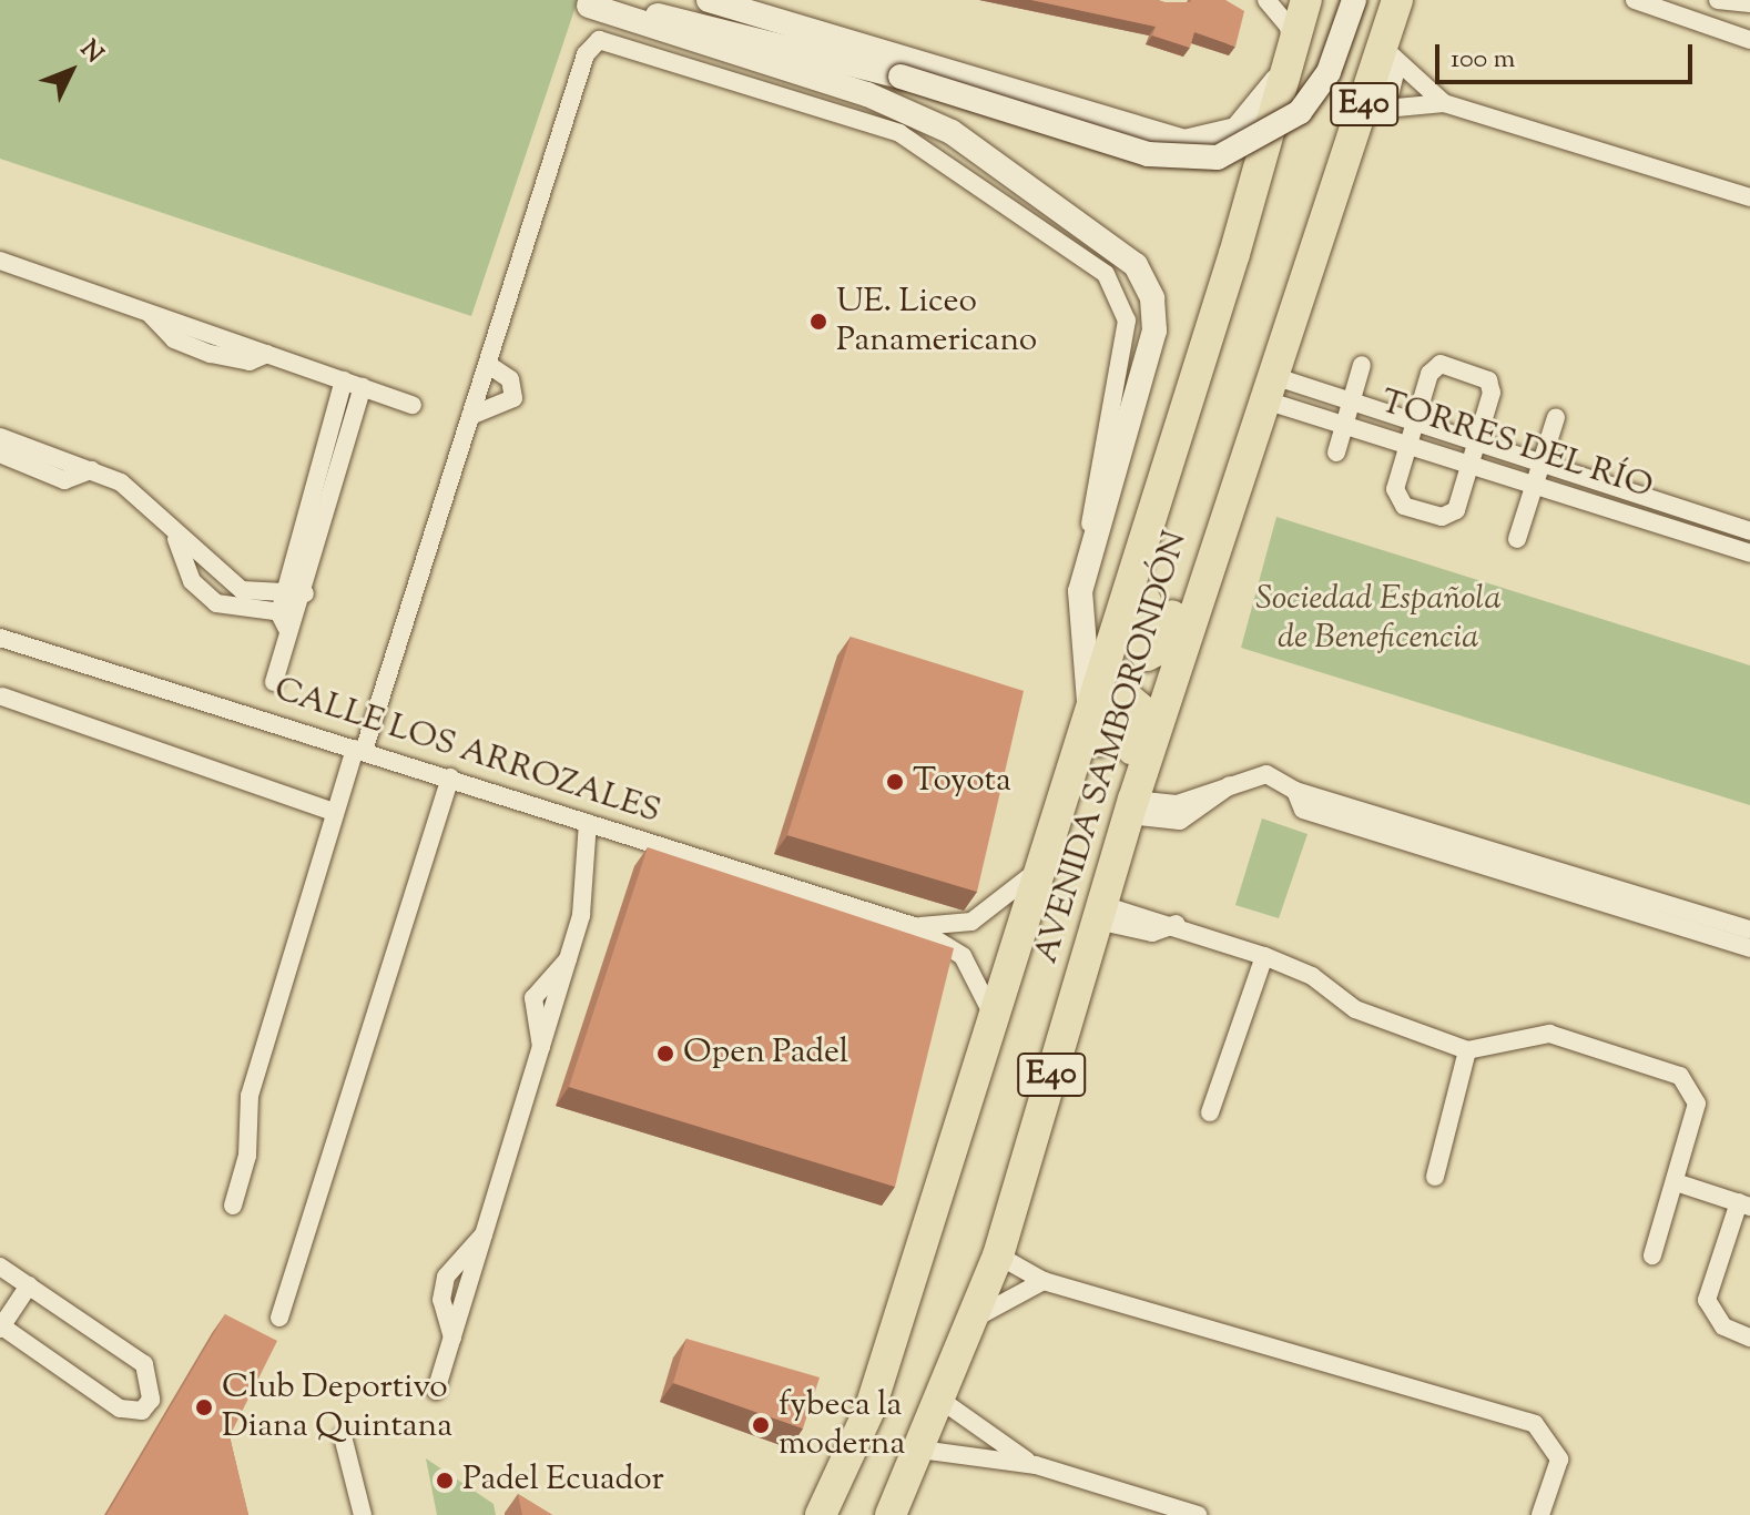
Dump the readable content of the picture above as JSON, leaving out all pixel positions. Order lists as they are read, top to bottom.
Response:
{
  "streets": {
    "highway": ["E40", "AVENIDA SAMBORONDÓN"],
    "street": ["TORRES DEL RÍO", "CALLE LOS ARROZALES"]
  },
  "crossings": [
    ["TORRES DEL RÍO", "AVENIDA SAMBORONDÓN"],
    ["AVENIDA SAMBORONDÓN", "CALLE LOS ARROZALES"]
  ],
  "parks": ["Sociedad Española de Beneficencia"],
  "places": [
    "UE. Liceo Panamericano",
    "Toyota",
    "Open Padel",
    "Club Deportivo Diana Quintana",
    "fybeca la moderna",
    "Padel Ecuador"
  ],
  "scale_bar": "100 m",
  "north": "top right"
}
